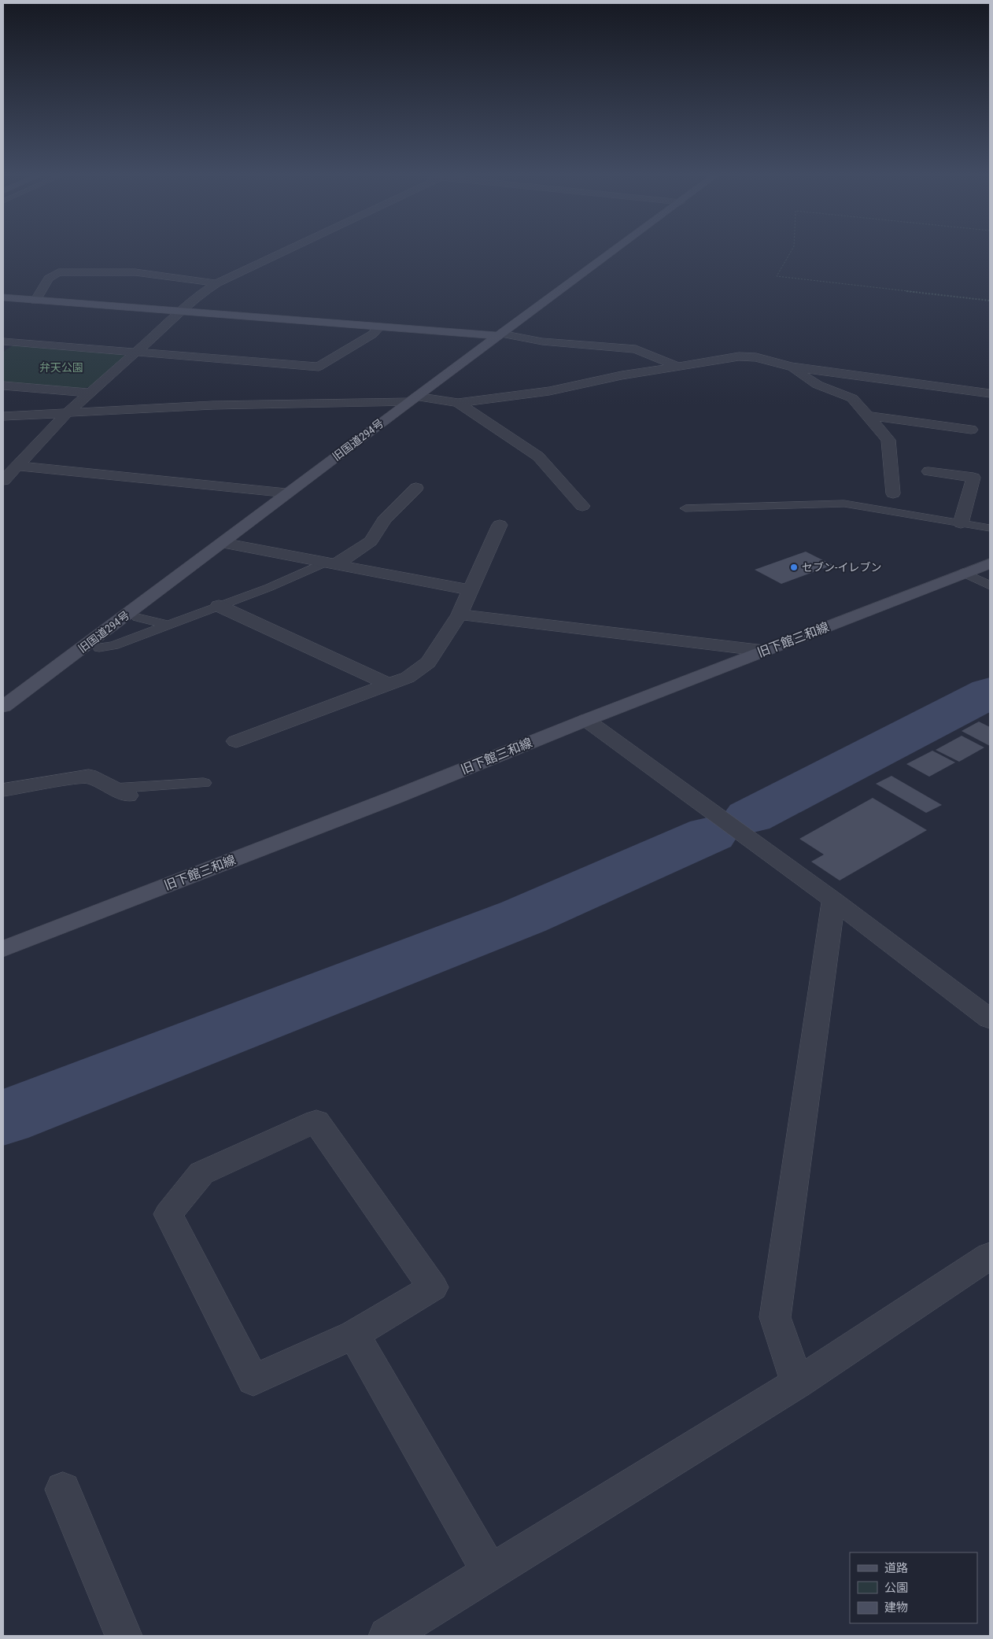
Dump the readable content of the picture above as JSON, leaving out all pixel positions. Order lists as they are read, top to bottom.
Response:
{
  "streets": {
    "street": ["旧国道294号", "旧下館三和線"]
  },
  "parks": ["弁天公園"],
  "places": ["セブン-イレブン"],
  "legend": ["道路", "公園", "建物"]
}
